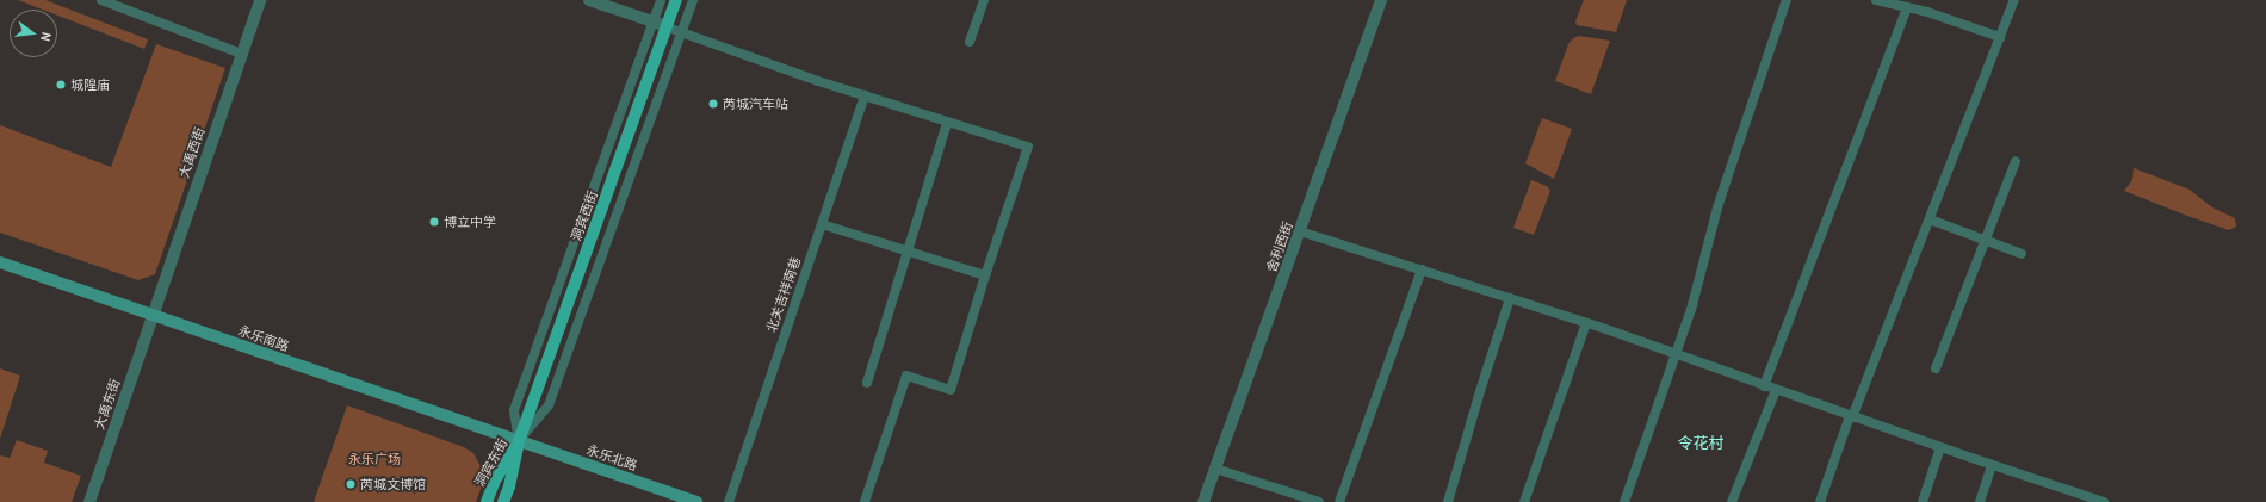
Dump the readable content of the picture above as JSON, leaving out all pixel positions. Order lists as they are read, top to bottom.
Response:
{
  "streets": {
    "main road": [
      "洞宾西街",
      "永乐南路",
      "永乐北路",
      "洞宾东街"
    ],
    "street": [
      "大禹西街",
      "舍利西街",
      "北关吉祥南巷",
      "大禹东街"
    ]
  },
  "crossings": [
    ["大禹西街", "永乐南路"],
    ["大禹西街", "大禹东街"],
    ["洞宾西街", "永乐南路"],
    ["洞宾西街", "永乐北路"],
    ["洞宾西街", "洞宾东街"],
    ["永乐南路", "大禹东街"],
    ["永乐南路", "永乐北路"],
    ["永乐南路", "洞宾东街"],
    ["永乐北路", "洞宾东街"]
  ],
  "districts": ["令花村"],
  "parks": ["永乐广场"],
  "places": [
    "城隍庙",
    "芮城汽车站",
    "博立中学",
    "芮城文博馆"
  ],
  "north": "right"
}
